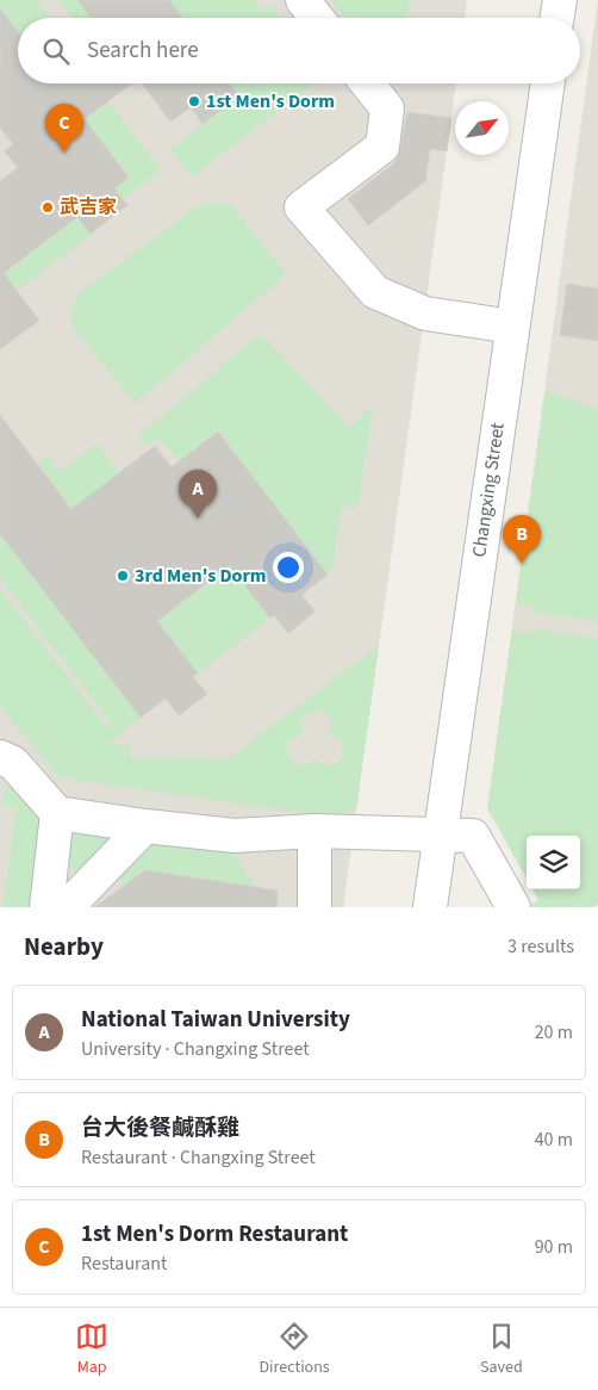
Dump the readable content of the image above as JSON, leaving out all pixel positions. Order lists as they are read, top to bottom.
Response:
{
  "streets": {
    "street": ["Changxing Street"]
  },
  "places": ["1st Men's Dorm", "武吉家", "3rd Men's Dorm"],
  "north": "top right",
  "page": {
    "search": "Search here",
    "pins": ["C", "A", "B"],
    "heading": ["Nearby", "3 results"],
    "list": [
      {
        "mark": "A",
        "name": "National Taiwan University",
        "note": "University · Changxing Street",
        "value": "20 m"
      },
      {
        "mark": "B",
        "name": "台大後餐鹹酥雞",
        "note": "Restaurant · Changxing Street",
        "value": "40 m"
      },
      {
        "mark": "C",
        "name": "1st Men's Dorm Restaurant",
        "note": "Restaurant",
        "value": "90 m"
      }
    ],
    "nav": ["Map", "Directions", "Saved"]
  }
}
